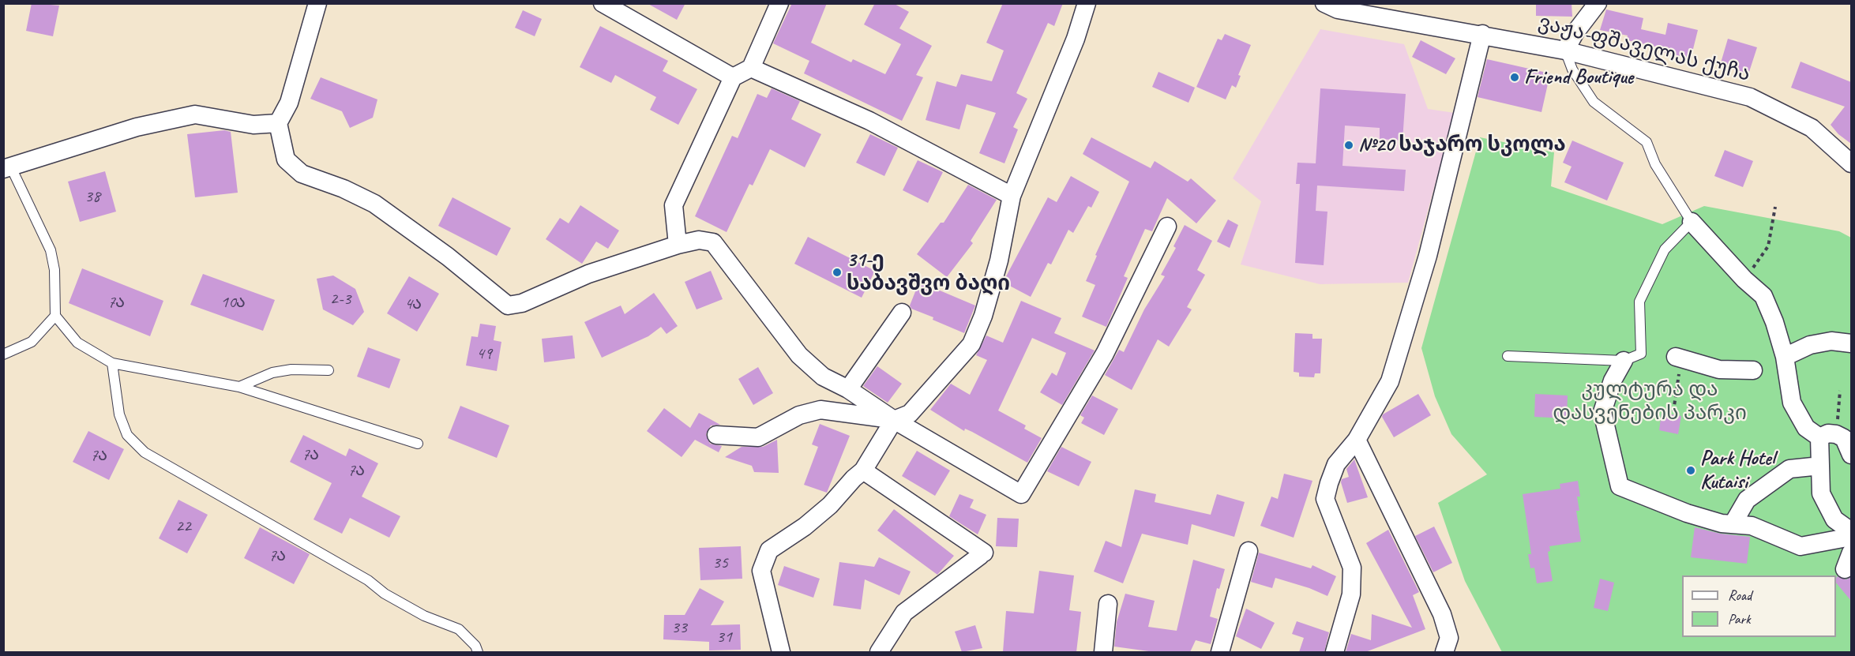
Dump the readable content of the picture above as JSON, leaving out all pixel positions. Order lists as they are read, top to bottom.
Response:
{
  "streets": {
    "street": ["ვაჟა-ფშაველას ქუჩა"]
  },
  "parks": ["კულტურა და დასვენების პარკი"],
  "places": [
    "Friend Boutique",
    "№20 საჯარო სკოლა",
    "31-ე საბავშვო ბაღი",
    "Park Hotel Kutaisi"
  ],
  "house_numbers": [
    "38",
    "2-3",
    "7ა",
    "10ა",
    "4ა",
    "49",
    "7ა",
    "7ა",
    "7ა",
    "22",
    "7ა",
    "35",
    "33",
    "31"
  ],
  "legend": ["Road", "Park"]
}
